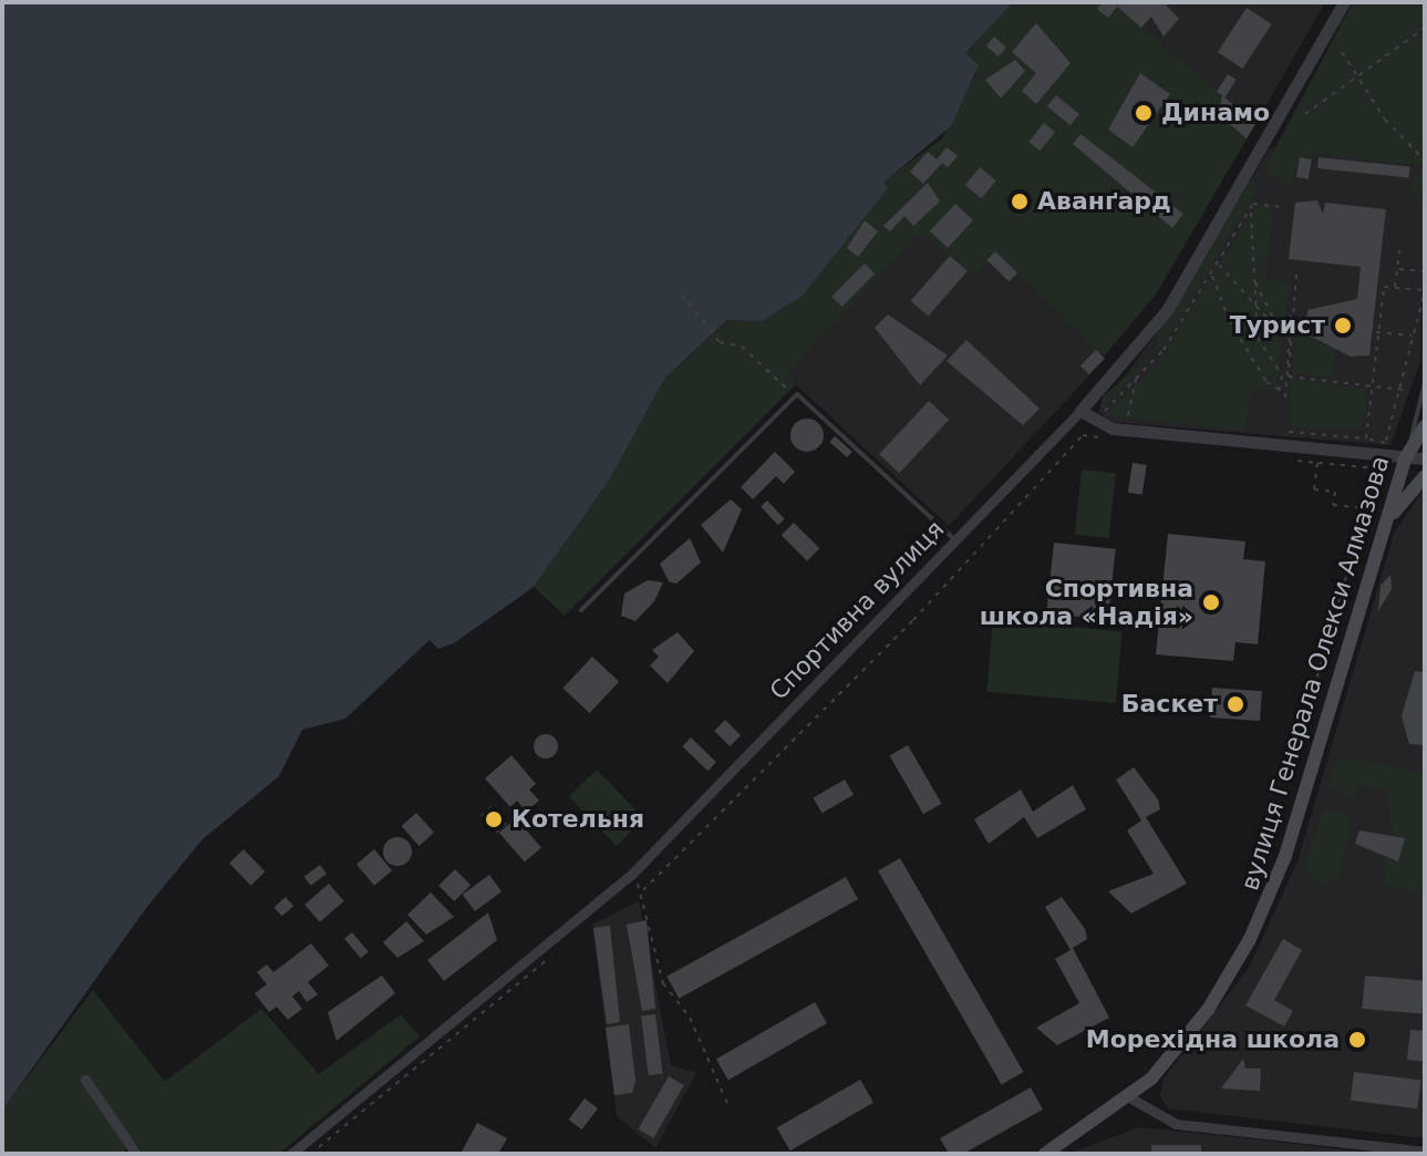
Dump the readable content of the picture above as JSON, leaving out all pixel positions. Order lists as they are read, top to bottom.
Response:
{
  "streets": {
    "main road": ["вулиця Генерала Олекси Алмазова"],
    "street": ["Спортивна вулиця"]
  },
  "places": [
    "Динамо",
    "Аванґард",
    "Турист",
    "Спортивна школа «Надія»",
    "Баскет",
    "Котельня",
    "Морехідна школа"
  ]
}
